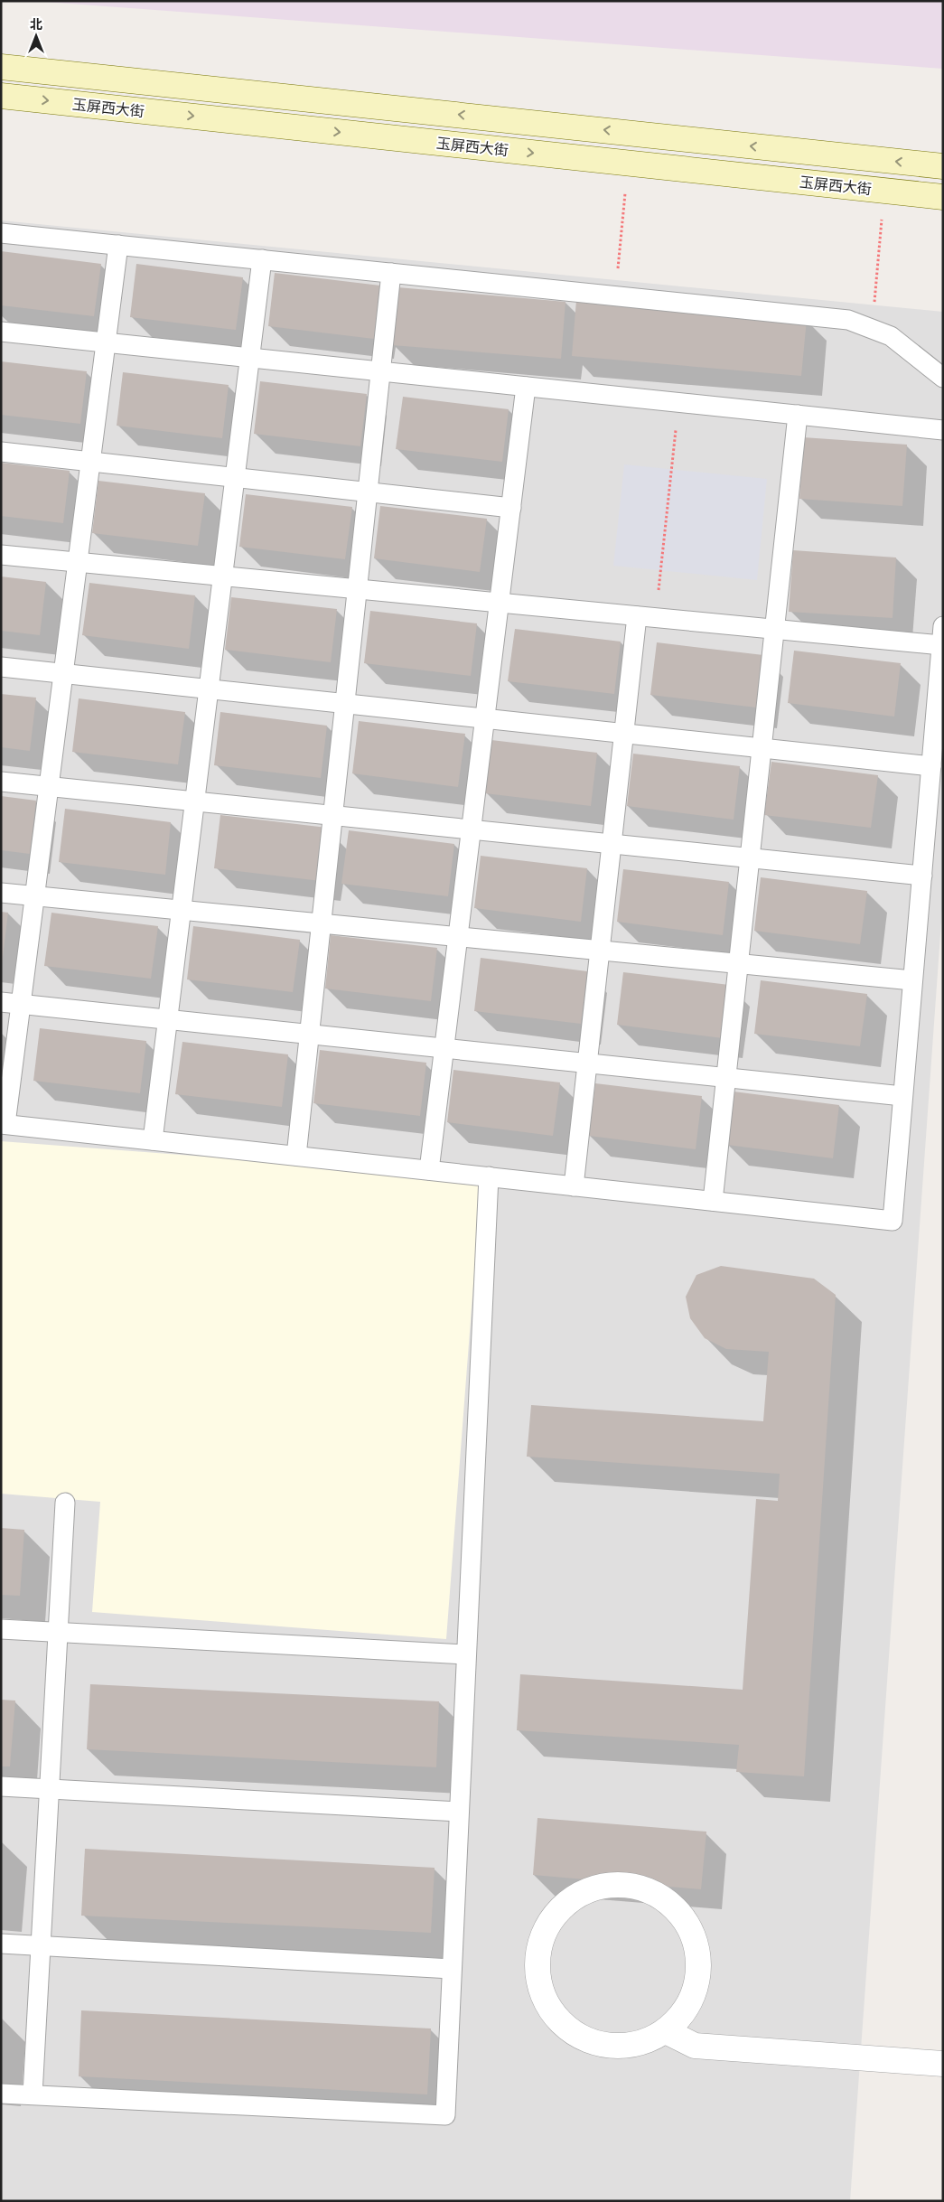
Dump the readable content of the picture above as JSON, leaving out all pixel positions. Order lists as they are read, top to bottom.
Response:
{
  "streets": {
    "main road": ["玉屏西大街"]
  },
  "north": "top"
}
